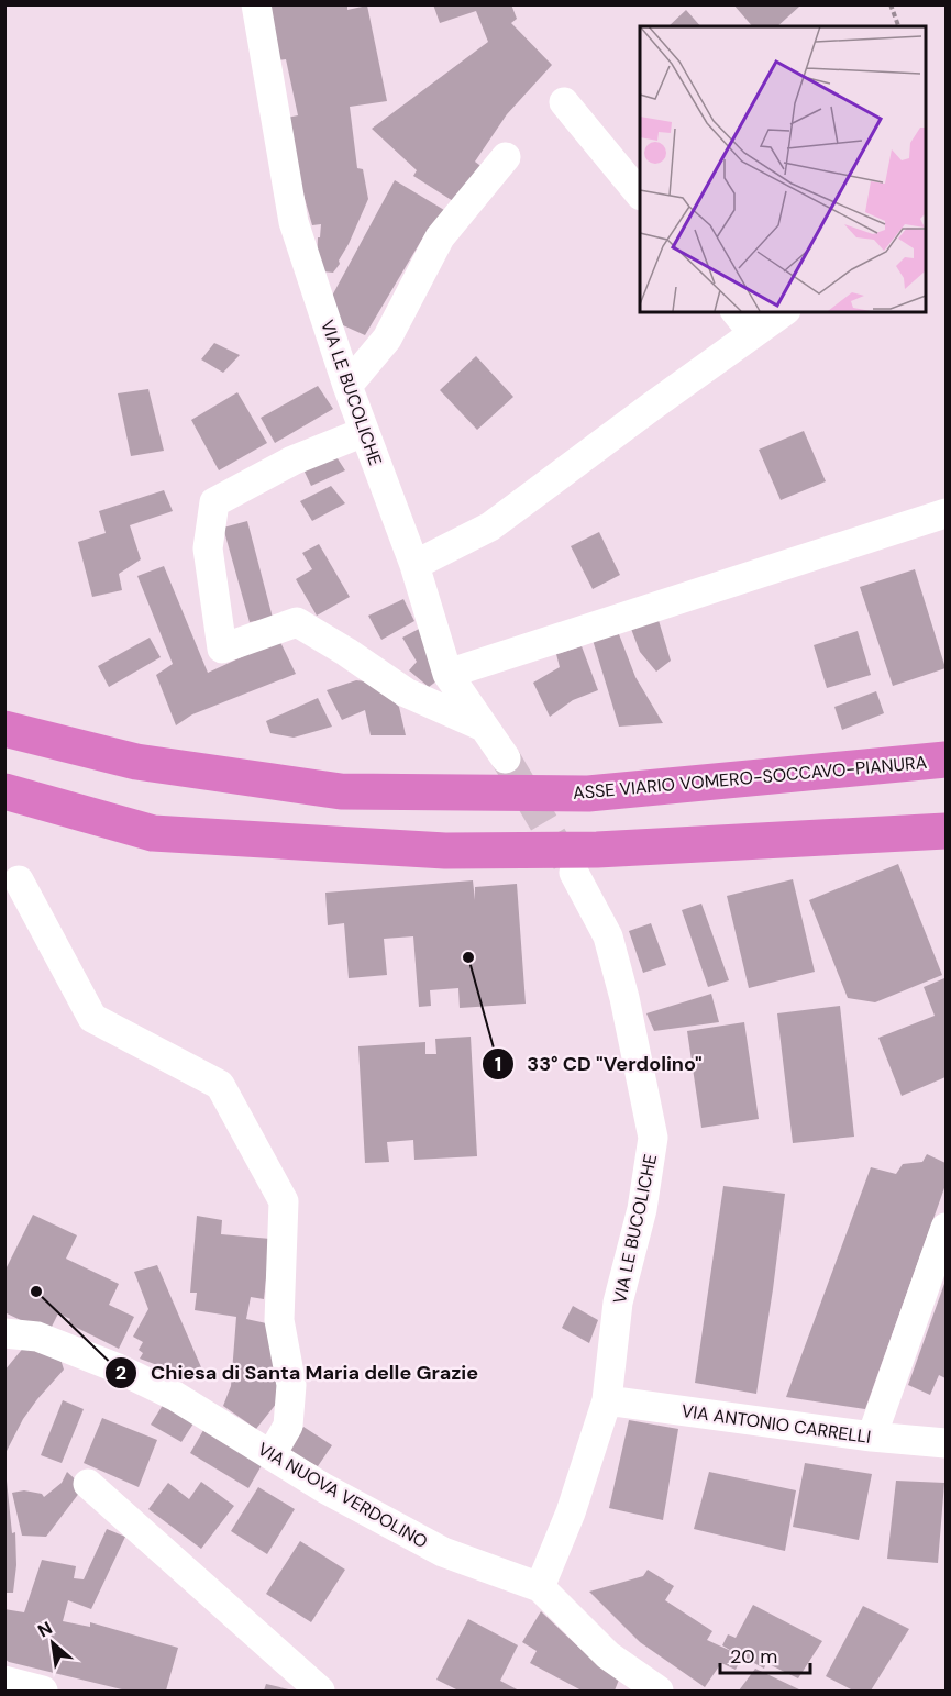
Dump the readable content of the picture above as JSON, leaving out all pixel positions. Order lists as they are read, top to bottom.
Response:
{
  "streets": {
    "highway": ["ASSE VIARIO VOMERO-SOCCAVO-PIANURA"],
    "street": ["VIA LE BUCOLICHE", "VIA ANTONIO CARRELLI", "VIA NUOVA VERDOLINO"]
  },
  "crossings": [
    ["VIA LE BUCOLICHE", "VIA ANTONIO CARRELLI"],
    ["VIA LE BUCOLICHE", "VIA NUOVA VERDOLINO"]
  ],
  "places": ["33° CD \"Verdolino\"", "Chiesa di Santa Maria delle Grazie"],
  "scale_bar": "20 m",
  "north": "top left"
}
